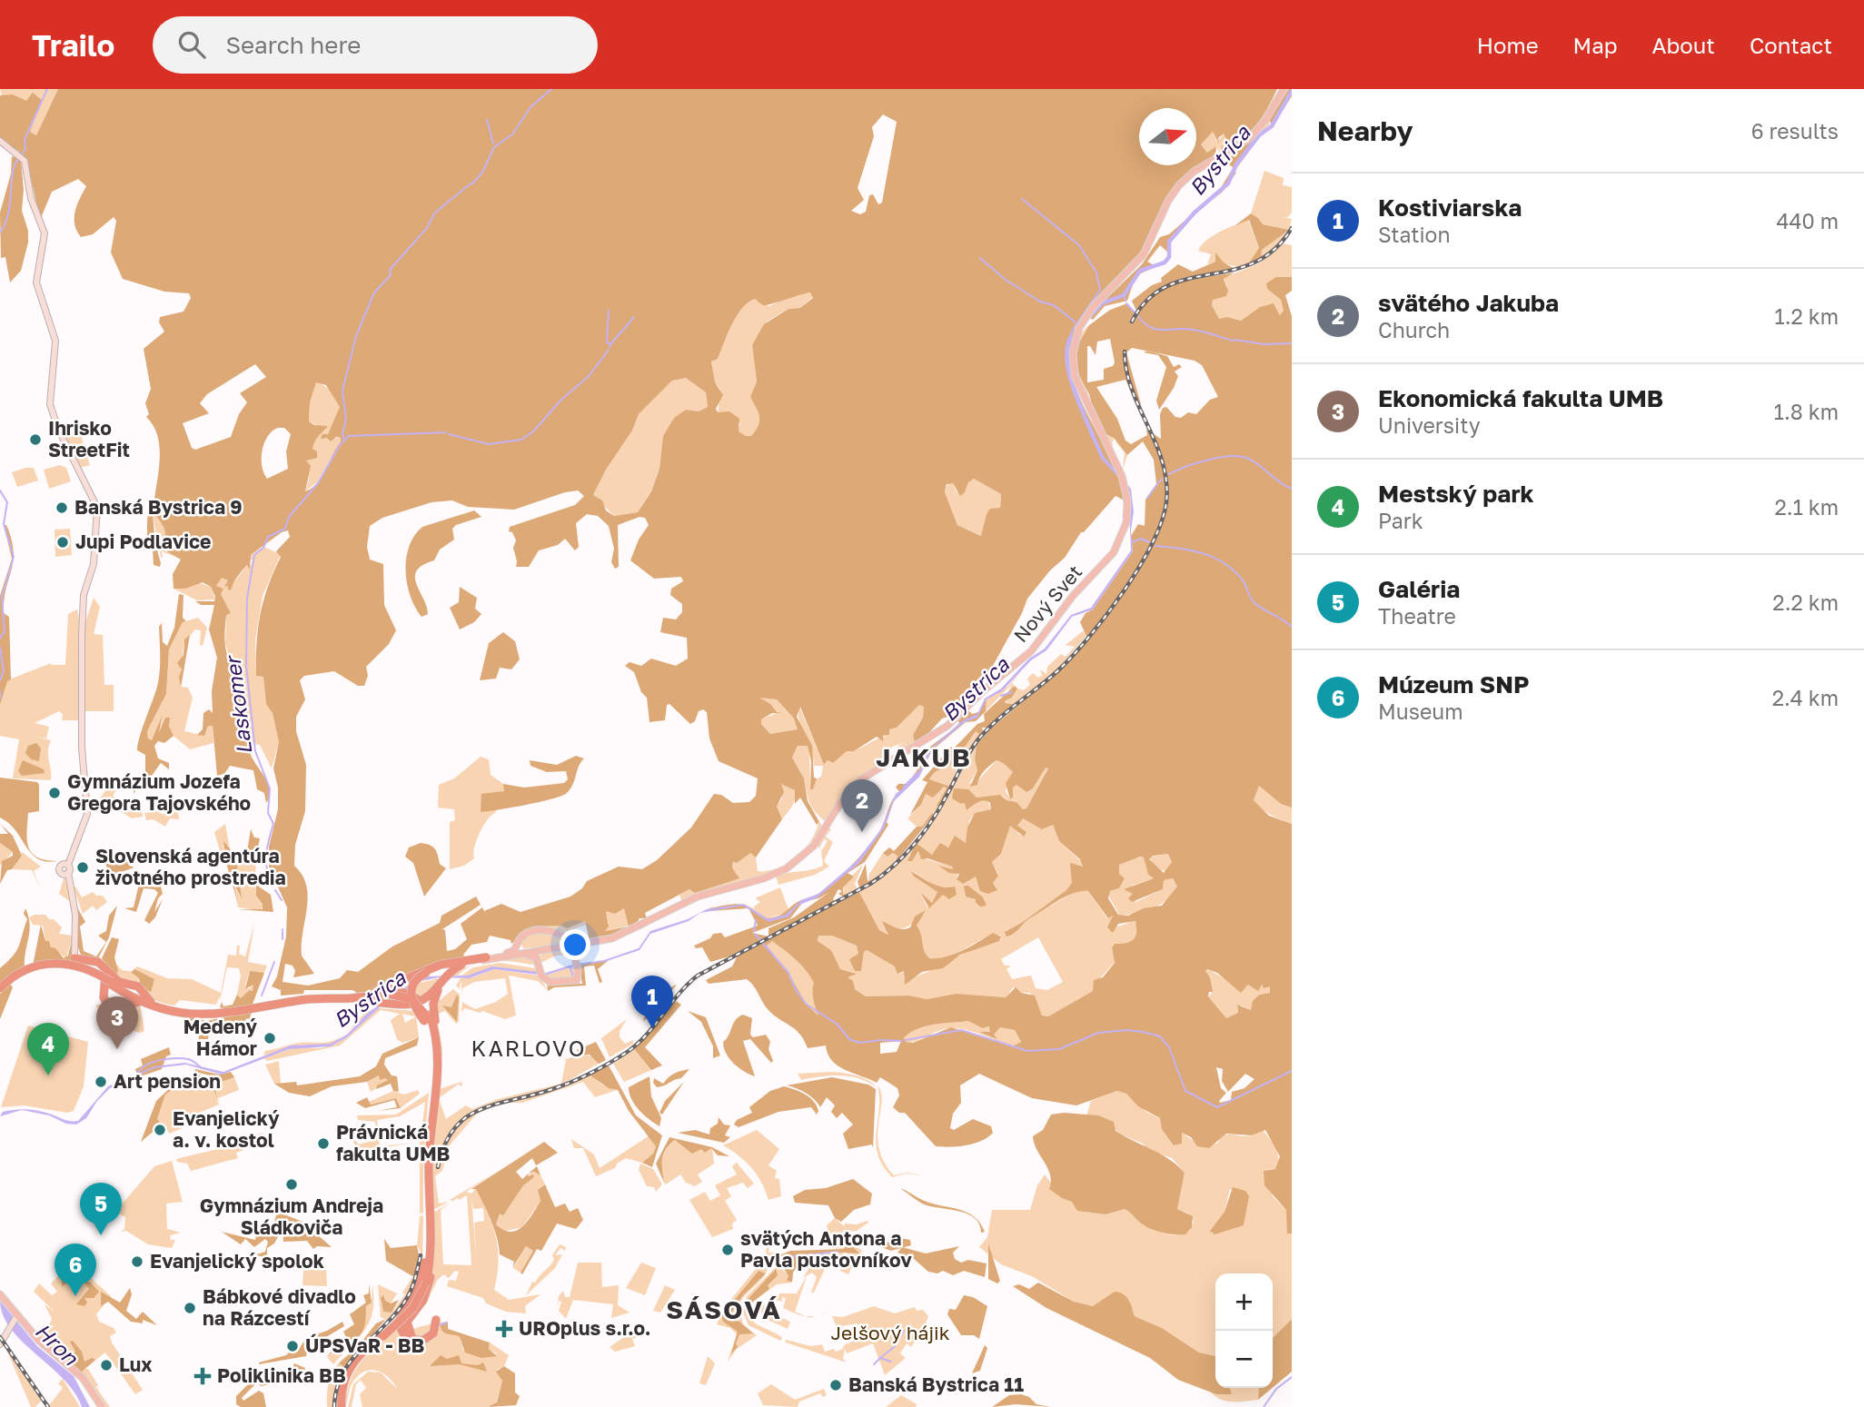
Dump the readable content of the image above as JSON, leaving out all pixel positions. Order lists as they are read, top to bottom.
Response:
{
  "streets": {
    "main road": ["Nový Svet"]
  },
  "districts": ["JAKUB", "KARLOVO", "SÁSOVÁ"],
  "water": ["Bystrica", "Laskomer", "Hron"],
  "parks": ["Jelšový hájik"],
  "places": {
    "other": [
      "Ihrisko StreetFit",
      "Banská Bystrica 9",
      "Jupi Podlavice",
      "Gymnázium Jozefa Gregora Tajovského",
      "Slovenská agentúra životného prostredia",
      "Medený Hámor",
      "Art pension",
      "Evanjelický a. v. kostol",
      "Právnická fakulta UMB",
      "Gymnázium Andreja Sládkoviča",
      "svätých Antona a Pavla pustovníkov",
      "Evanjelický spolok",
      "Bábkové divadlo na Rázcestí",
      "ÚPSVaR - BB",
      "Lux",
      "Banská Bystrica 11"
    ],
    "health": ["UROplus s.r.o.", "Poliklinika BB"]
  },
  "north": "right",
  "page": {
    "header": "Trailo",
    "search": "Search here",
    "nav": [
      "Home",
      "Map",
      "About",
      "Contact"
    ],
    "heading": ["Nearby", "6 results"],
    "list": [
      {
        "mark": "1",
        "name": "Kostiviarska",
        "note": "Station",
        "value": "440 m"
      },
      {
        "mark": "2",
        "name": "svätého Jakuba",
        "note": "Church",
        "value": "1.2 km"
      },
      {
        "mark": "3",
        "name": "Ekonomická fakulta UMB",
        "note": "University",
        "value": "1.8 km"
      },
      {
        "mark": "4",
        "name": "Mestský park",
        "note": "Park",
        "value": "2.1 km"
      },
      {
        "mark": "5",
        "name": "Galéria",
        "note": "Theatre",
        "value": "2.2 km"
      },
      {
        "mark": "6",
        "name": "Múzeum SNP",
        "note": "Museum",
        "value": "2.4 km"
      }
    ],
    "pins": [
      "2",
      "1",
      "3",
      "4",
      "5",
      "6"
    ],
    "map_buttons": ["+", "−"]
  }
}
